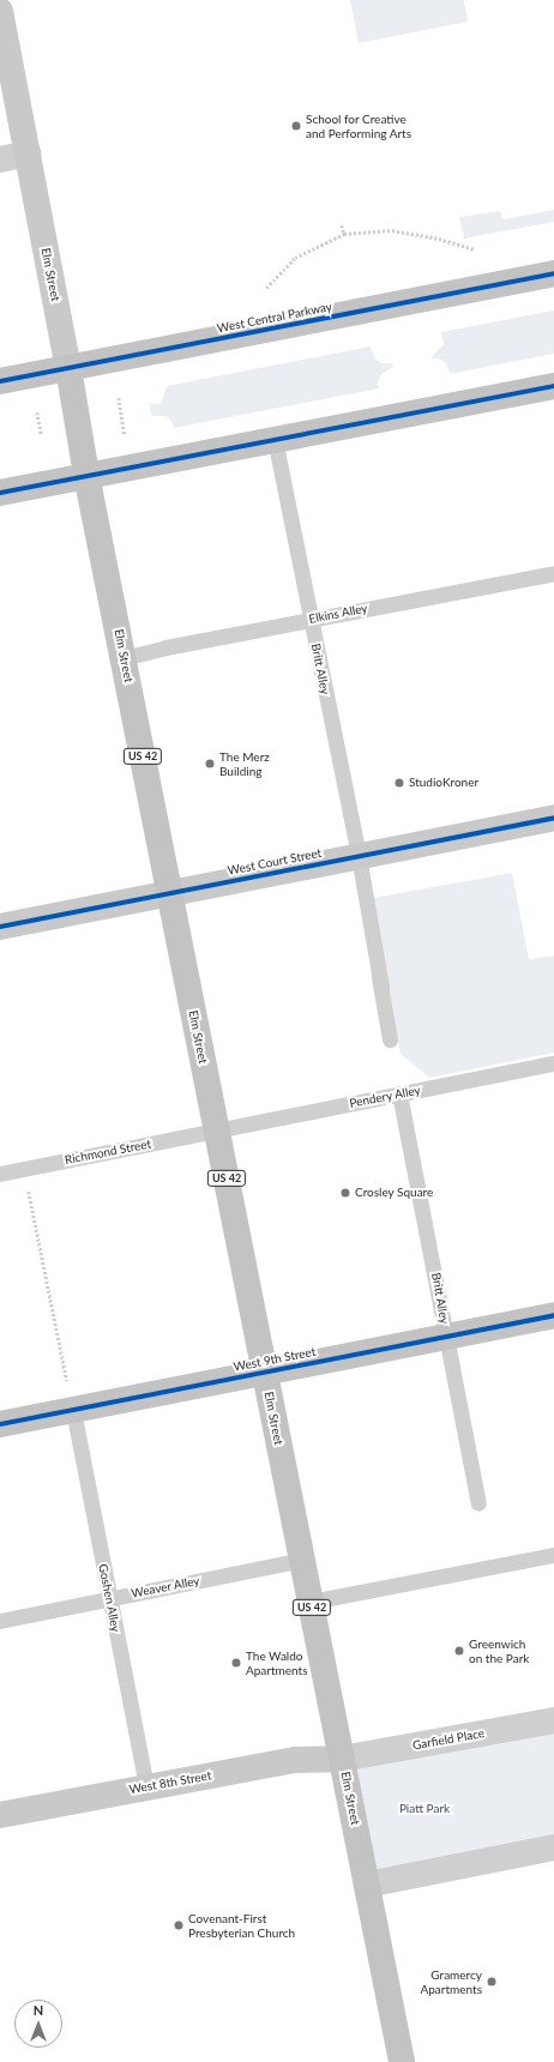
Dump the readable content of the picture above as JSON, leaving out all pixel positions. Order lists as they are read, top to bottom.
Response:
{
  "streets": {
    "main road": [
      "Elm Street",
      "West Central Parkway",
      "US 42",
      "West 9th Street"
    ],
    "street": ["West Court Street", "Garfield Place", "West 8th Street"],
    "lane": [
      "Elkins Alley",
      "Britt Alley",
      "Pendery Alley",
      "Richmond Street",
      "Weaver Alley",
      "Goshen Alley"
    ]
  },
  "crossings": [
    ["Elm Street", "West Central Parkway"],
    ["Elm Street", "Elkins Alley"],
    ["Elm Street", "West Court Street"],
    ["Elm Street", "Pendery Alley"],
    ["Elm Street", "Richmond Street"],
    ["Elm Street", "West 9th Street"],
    ["Elm Street", "Weaver Alley"],
    ["Elm Street", "Garfield Place"],
    ["Elm Street", "West 8th Street"],
    ["Elkins Alley", "Britt Alley"],
    ["Britt Alley", "West Court Street"],
    ["Britt Alley", "Pendery Alley"],
    ["Britt Alley", "West 9th Street"],
    ["Pendery Alley", "Richmond Street"],
    ["West 9th Street", "Goshen Alley"],
    ["Weaver Alley", "Goshen Alley"],
    ["Goshen Alley", "West 8th Street"],
    ["Garfield Place", "West 8th Street"]
  ],
  "parks": ["Piatt Park"],
  "places": [
    "School for Creative and Performing Arts",
    "The Merz Building",
    "StudioKroner",
    "Crosley Square",
    "Greenwich on the Park",
    "The Waldo Apartments",
    "Covenant-First Presbyterian Church",
    "Gramercy Apartments"
  ],
  "north": "top"
}
